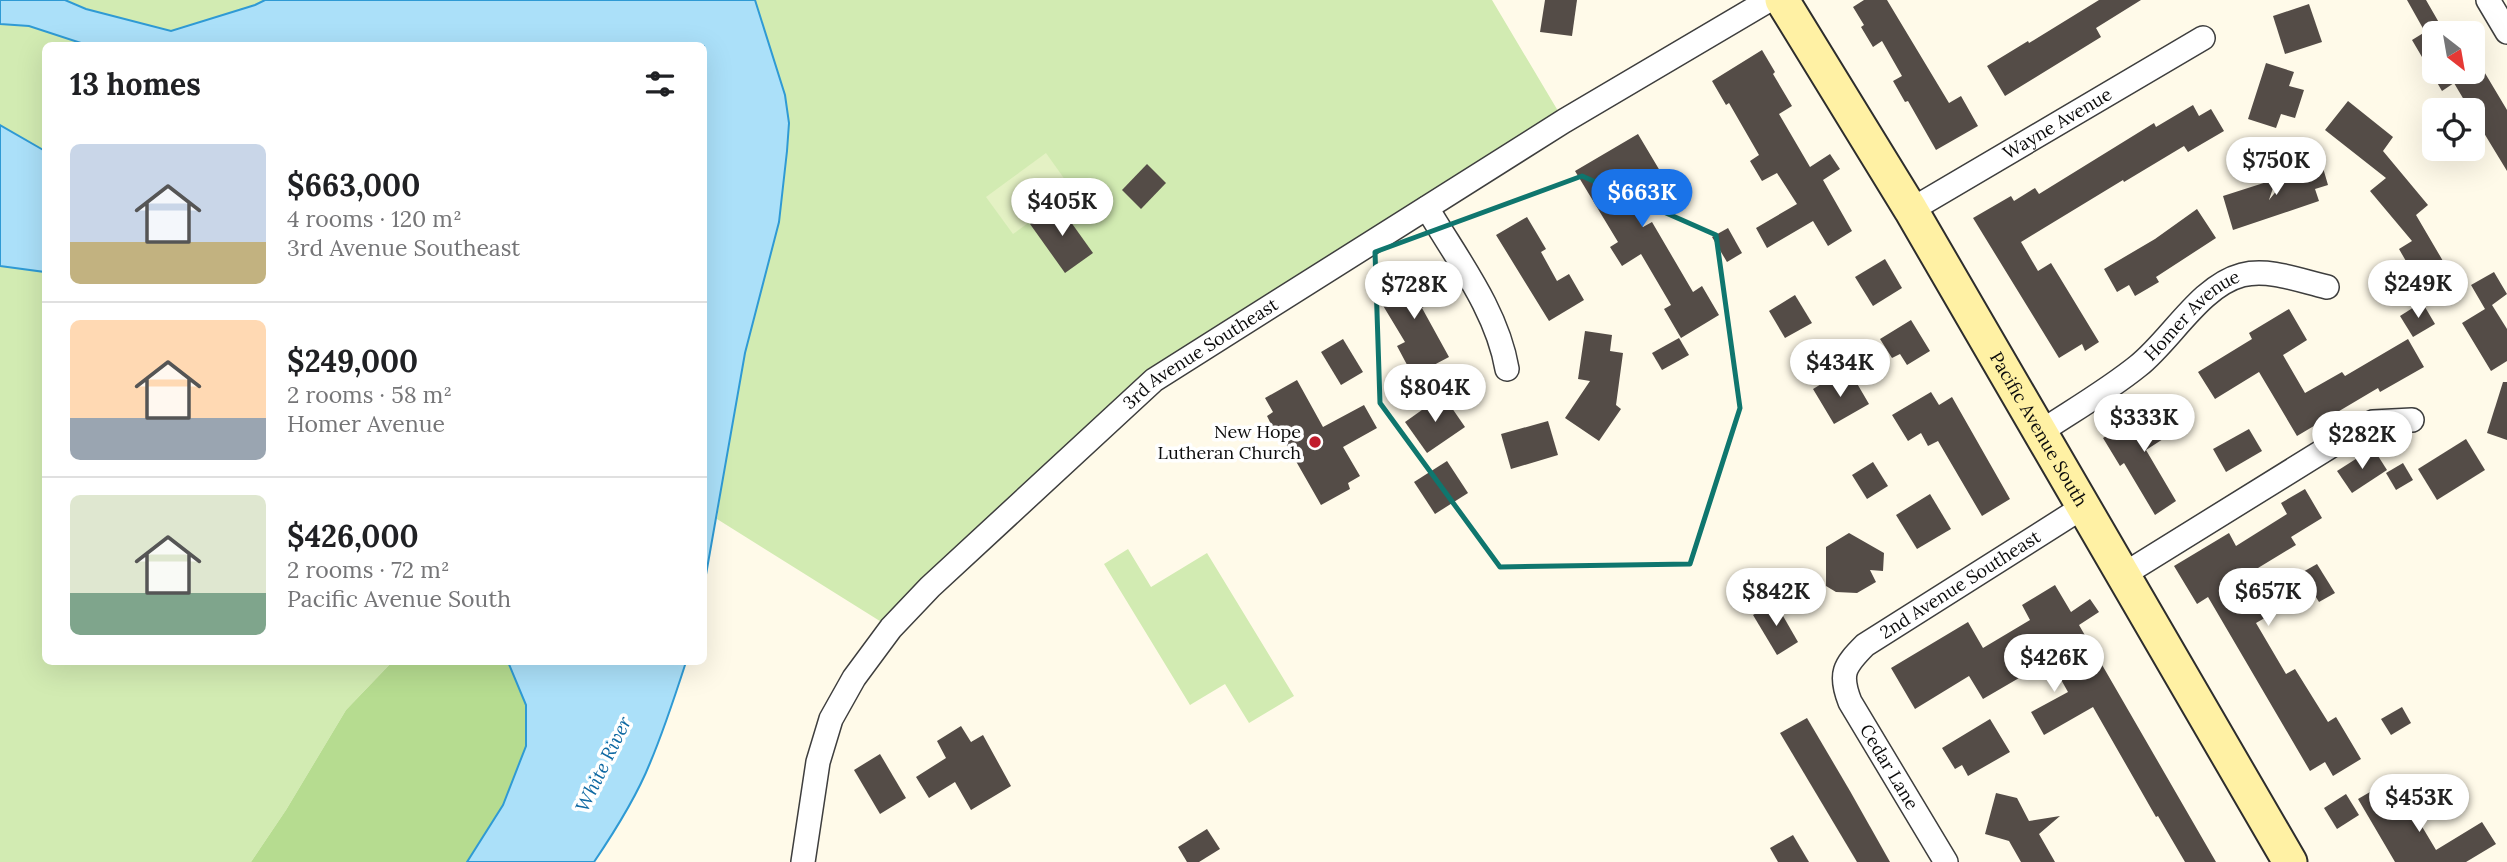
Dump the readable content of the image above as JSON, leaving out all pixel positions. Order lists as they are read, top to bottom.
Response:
{
  "streets": {
    "street": [
      "Wayne Avenue",
      "Homer Avenue",
      "3rd Avenue Southeast",
      "Pacific Avenue South",
      "2nd Avenue Southeast",
      "Cedar Lane"
    ]
  },
  "crossings": [
    ["Wayne Avenue", "Pacific Avenue South"],
    ["Homer Avenue", "Pacific Avenue South"],
    ["Pacific Avenue South", "2nd Avenue Southeast"],
    ["2nd Avenue Southeast", "Cedar Lane"]
  ],
  "water": ["White River"],
  "places": ["New Hope Lutheran Church"],
  "north": "bottom right",
  "page": {
    "heading": "13 homes",
    "list": [
      {
        "name": "$663,000",
        "note": "4 rooms · 120 m² · 3rd Avenue Southeast"
      },
      {
        "name": "$249,000",
        "note": "2 rooms · 58 m² · Homer Avenue"
      },
      {
        "name": "$426,000",
        "note": "2 rooms · 72 m² · Pacific Avenue South"
      }
    ],
    "price": [
      "$750K",
      "$663K",
      "$405K",
      "$249K",
      "$728K",
      "$434K",
      "$804K",
      "$333K",
      "$282K",
      "$842K",
      "$657K",
      "$426K",
      "$453K"
    ]
  }
}
